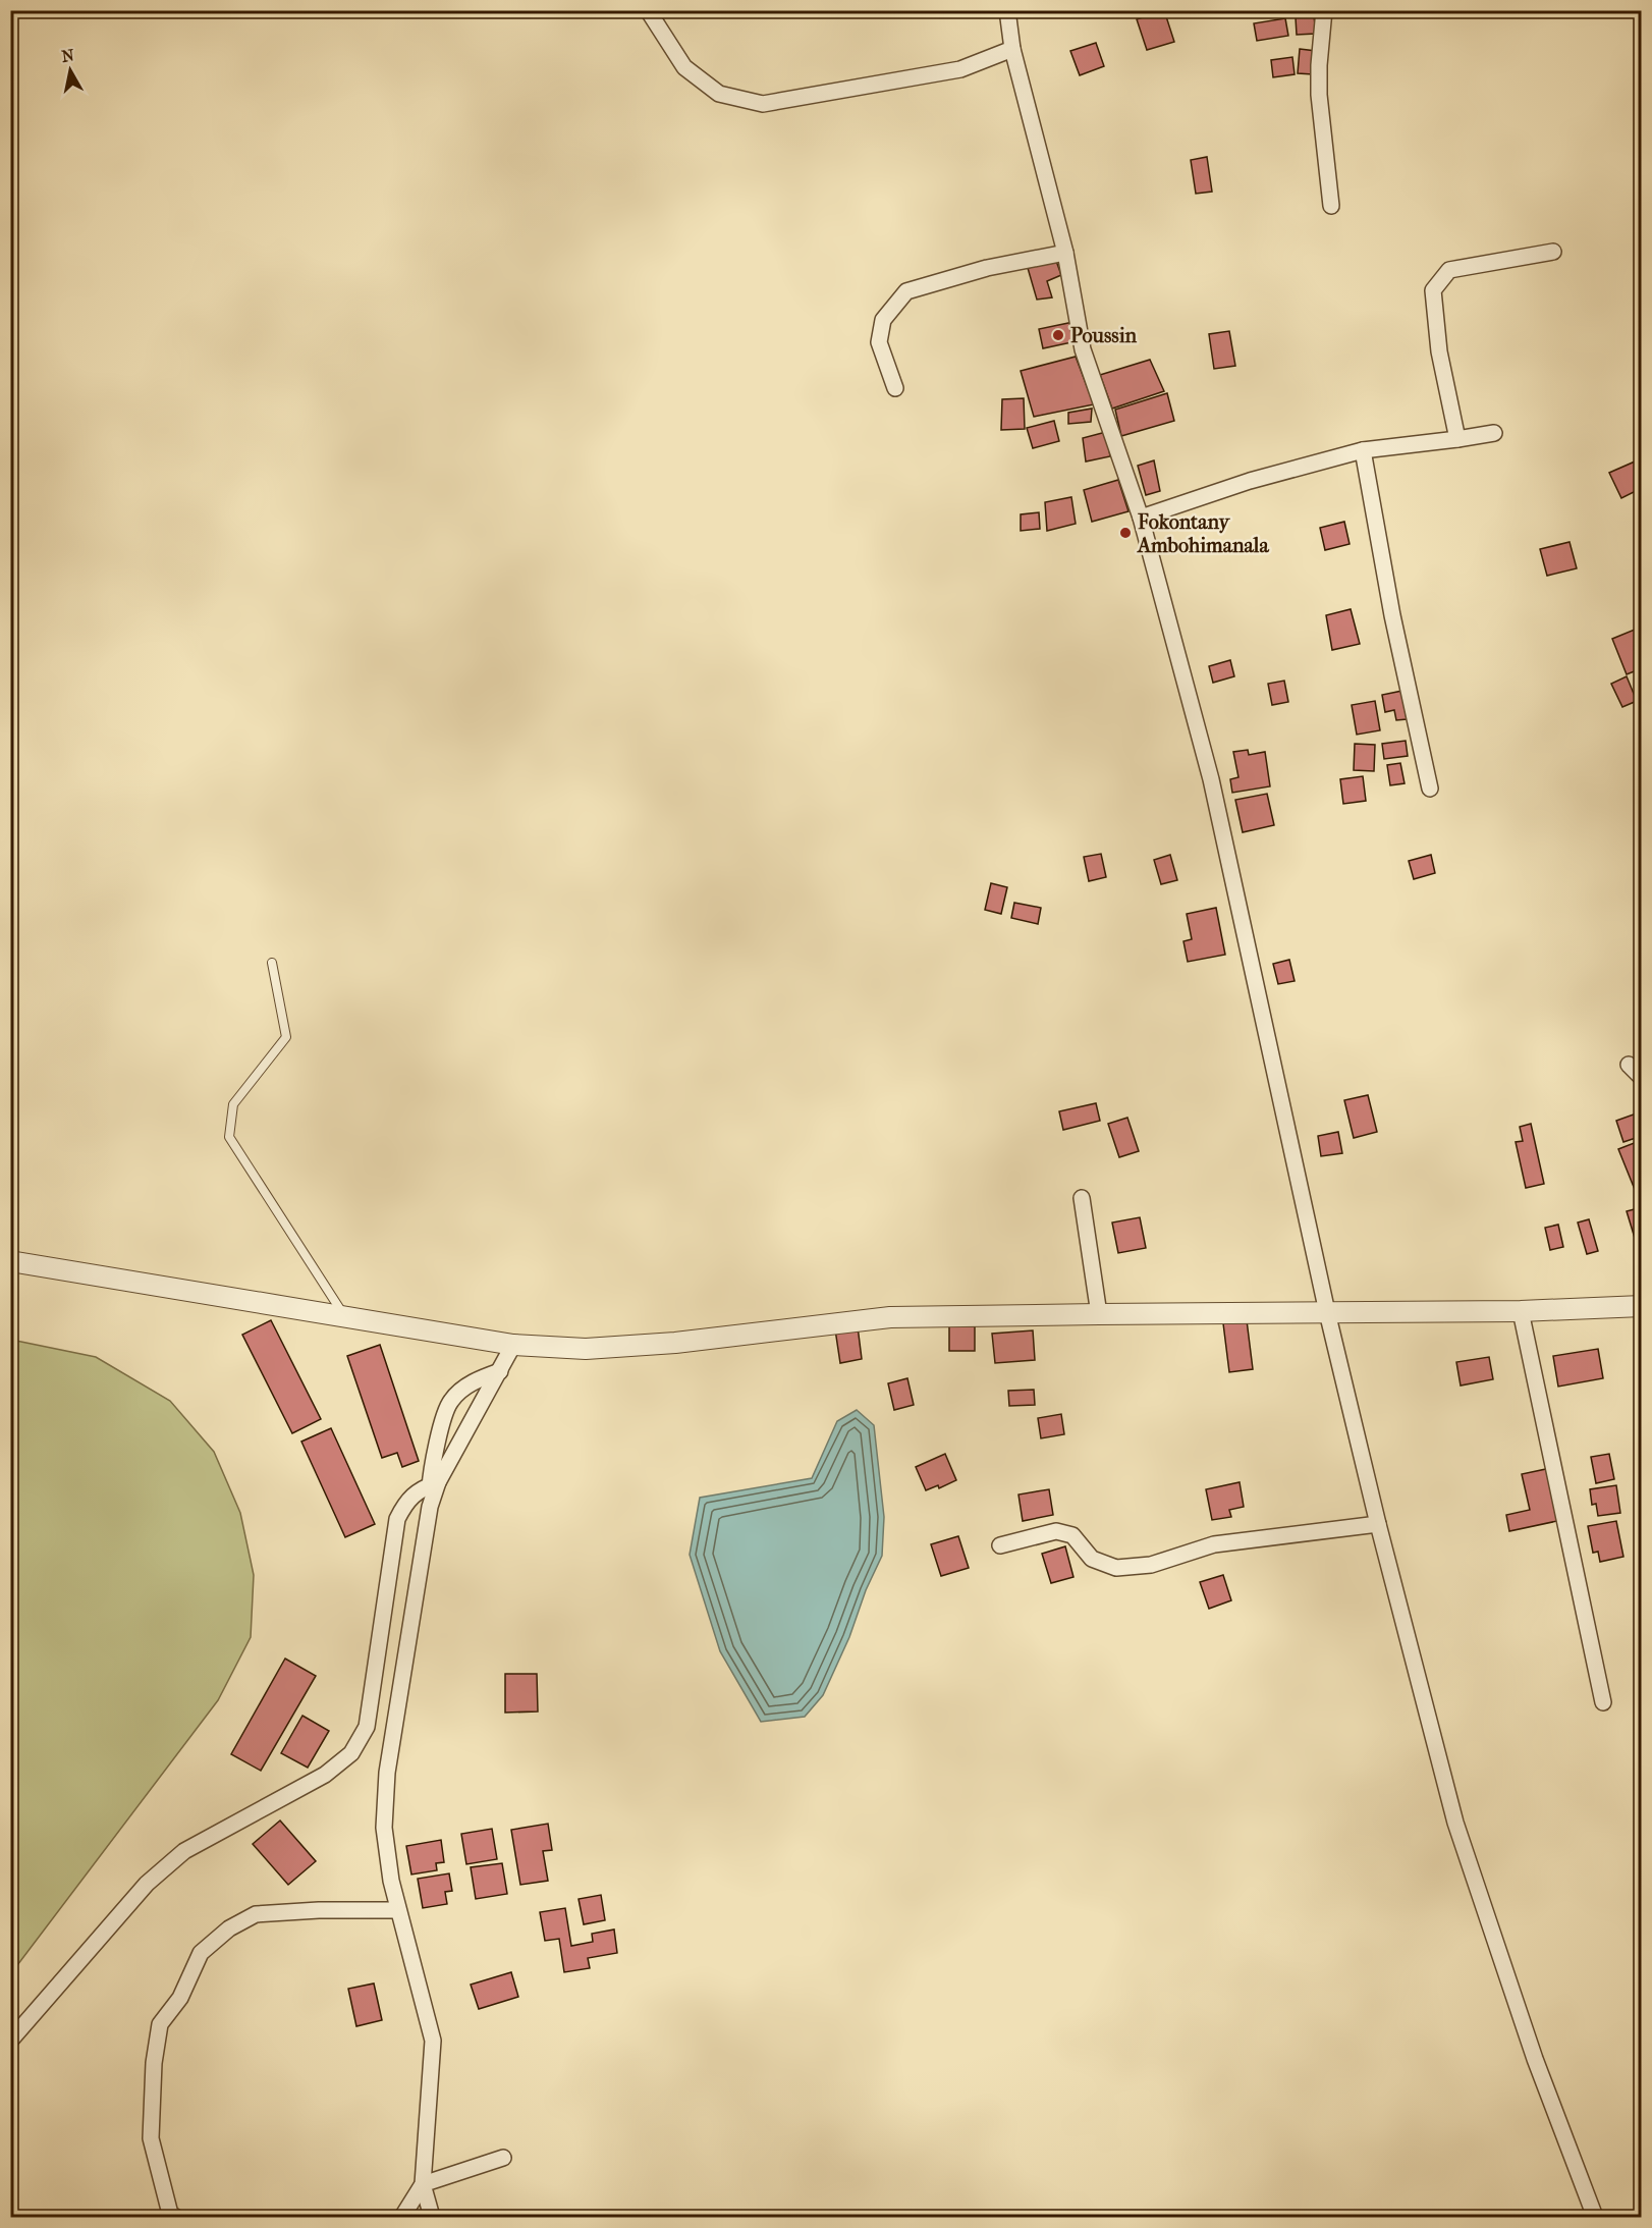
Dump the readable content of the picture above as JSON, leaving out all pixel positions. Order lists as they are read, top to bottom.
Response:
{
  "places": ["Poussin", "Fokontany Ambohimanala"],
  "north": "top"
}
